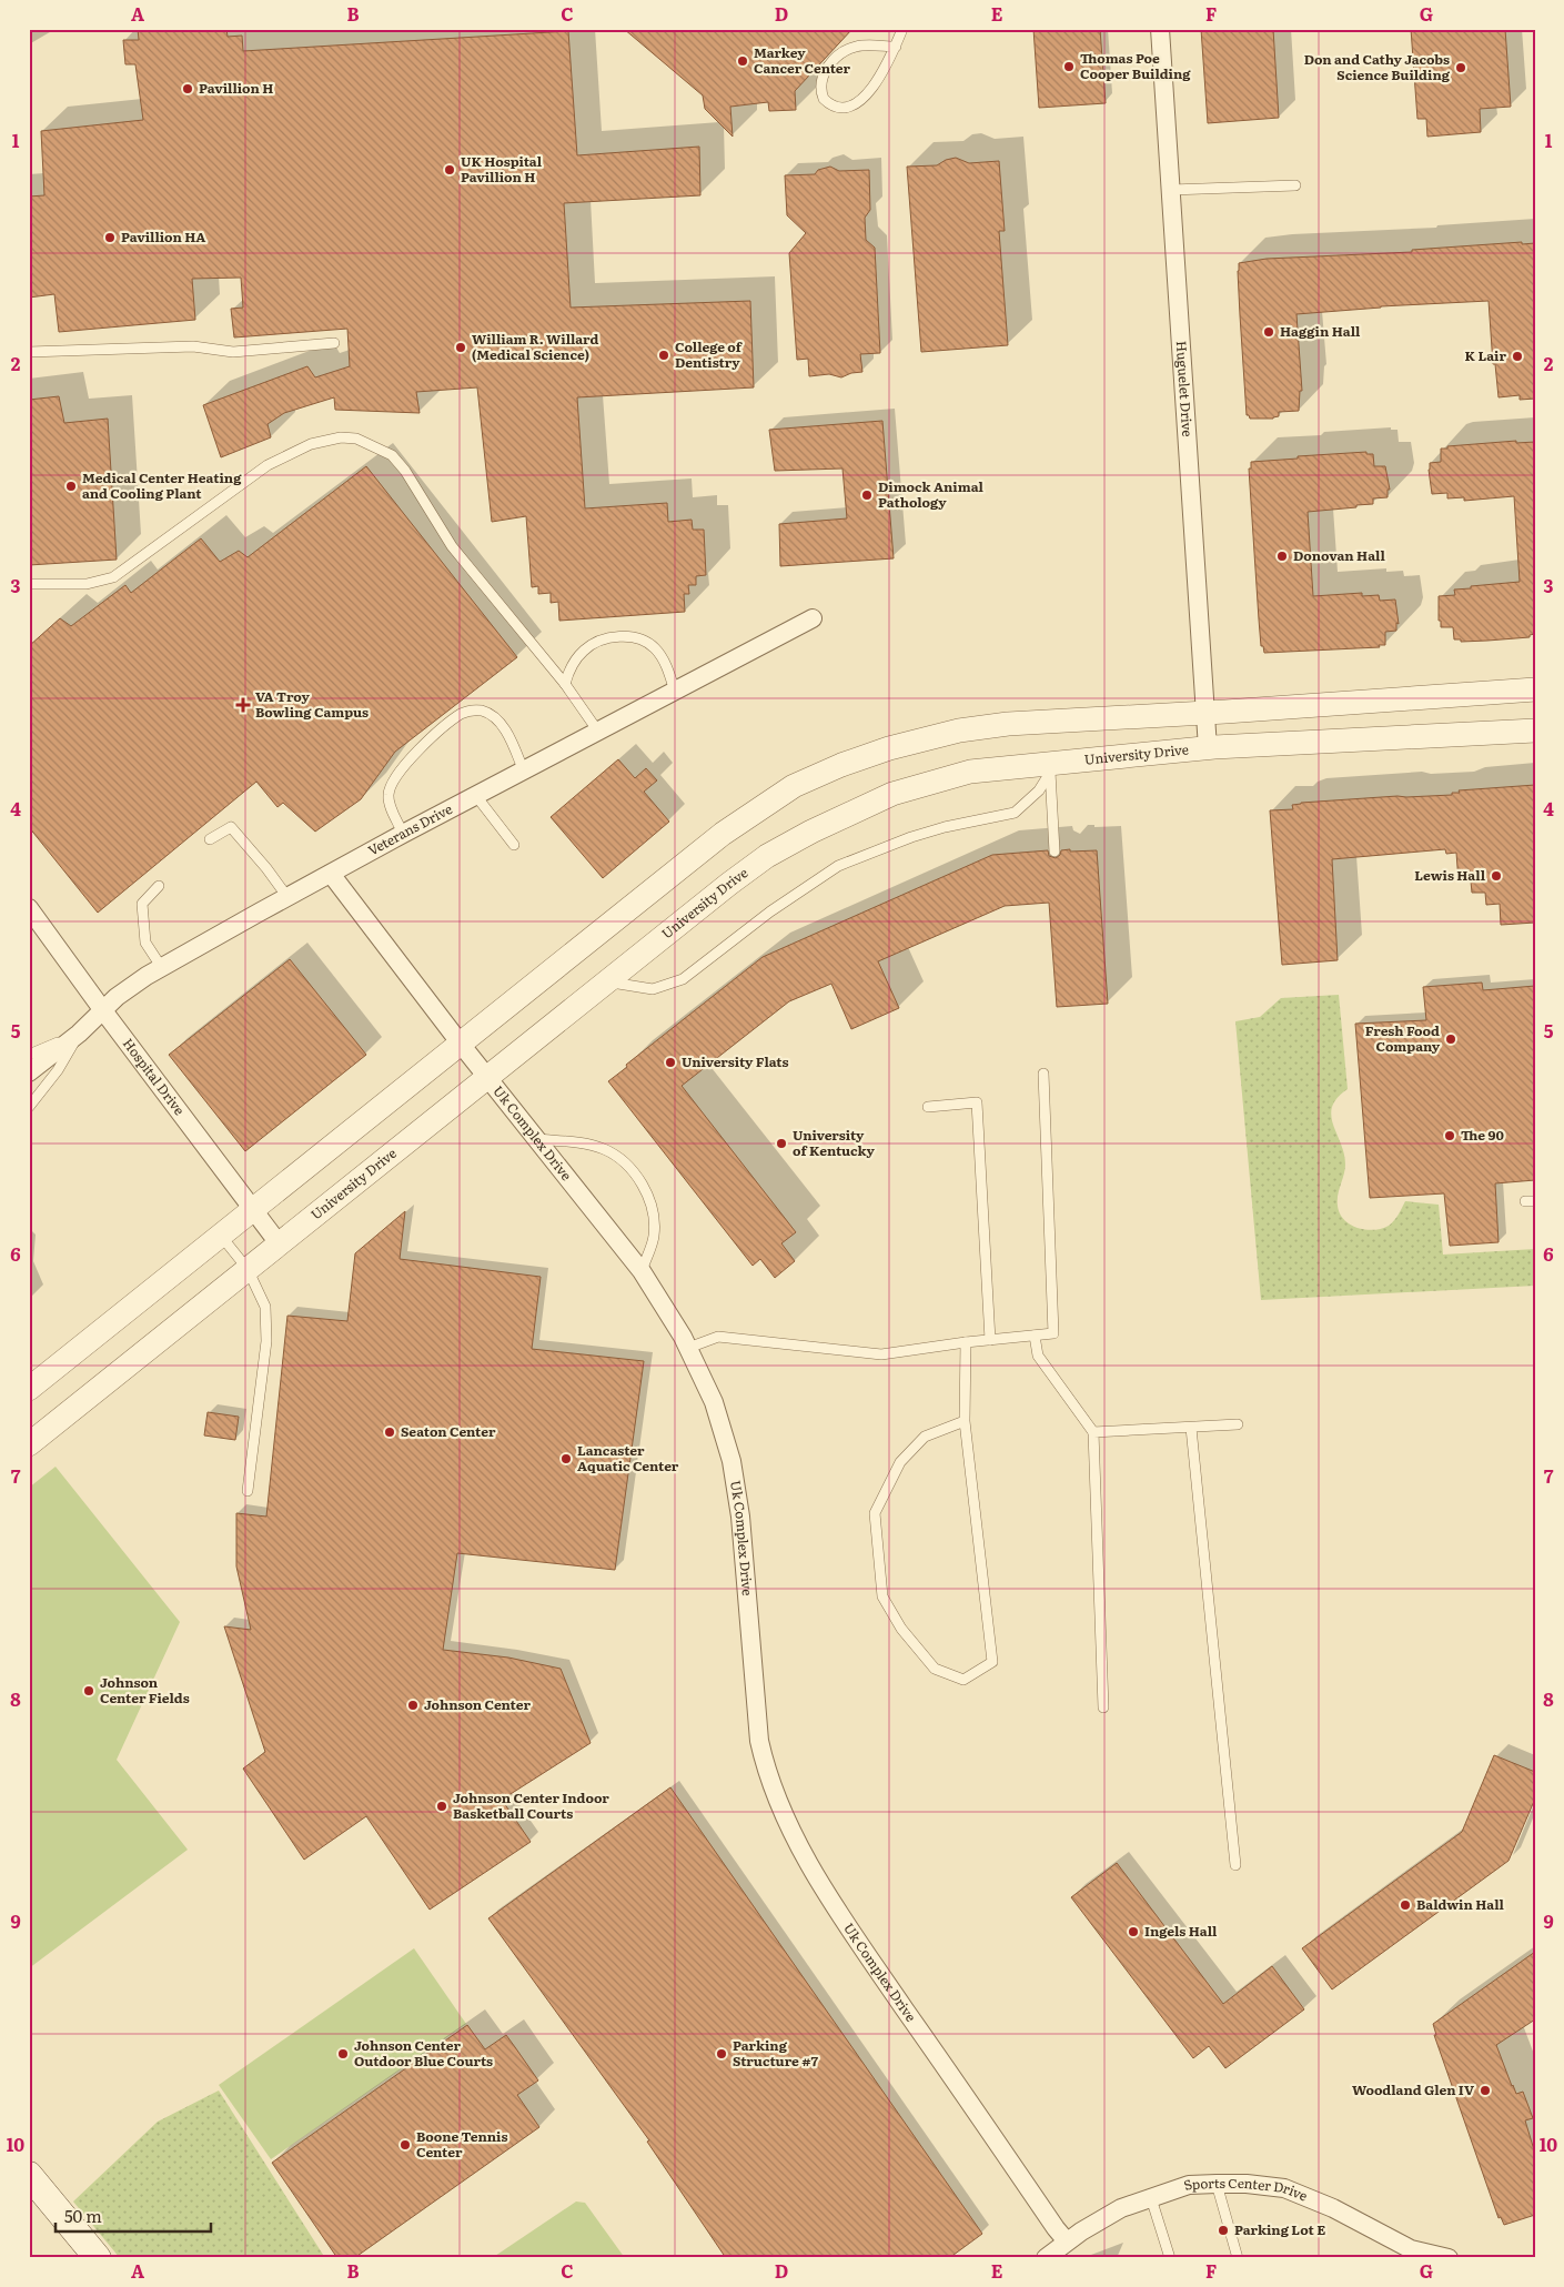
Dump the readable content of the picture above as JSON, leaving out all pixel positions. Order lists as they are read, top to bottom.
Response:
{
  "streets": {
    "street": [
      "Huguelet Drive",
      "University Drive",
      "Veterans Drive",
      "Hospital Drive",
      "Uk Complex Drive",
      "Sports Center Drive"
    ]
  },
  "crossings": [
    ["Huguelet Drive", "University Drive"],
    ["University Drive", "Hospital Drive"],
    ["University Drive", "Uk Complex Drive"],
    ["Veterans Drive", "Hospital Drive"],
    ["Veterans Drive", "Uk Complex Drive"],
    ["Uk Complex Drive", "Sports Center Drive"]
  ],
  "places": {
    "other": [
      "Markey Cancer Center",
      "Thomas Poe Cooper Building",
      "Don and Cathy Jacobs Science Building",
      "Pavillion H",
      "UK Hospital Pavillion H",
      "Pavillion HA",
      "Haggin Hall",
      "William R. Willard (Medical Science)",
      "College of Dentistry",
      "K Lair",
      "Medical Center Heating and Cooling Plant",
      "Dimock Animal Pathology",
      "Donovan Hall",
      "Lewis Hall",
      "Fresh Food Company",
      "University Flats",
      "The 90",
      "University of Kentucky",
      "Seaton Center",
      "Lancaster Aquatic Center",
      "Johnson Center Fields",
      "Johnson Center",
      "Johnson Center Indoor Basketball Courts",
      "Baldwin Hall",
      "Ingels Hall",
      "Johnson Center Outdoor Blue Courts",
      "Parking Structure #7",
      "Woodland Glen IV",
      "Boone Tennis Center",
      "Parking Lot E"
    ],
    "health": ["VA Troy Bowling Campus"]
  },
  "scale_bar": "50 m",
  "grid": {
    "columns": [
      "A",
      "B",
      "C",
      "D",
      "E",
      "F",
      "G"
    ],
    "rows": [
      "1",
      "2",
      "3",
      "4",
      "5",
      "6",
      "7",
      "8",
      "9",
      "10"
    ]
  }
}
